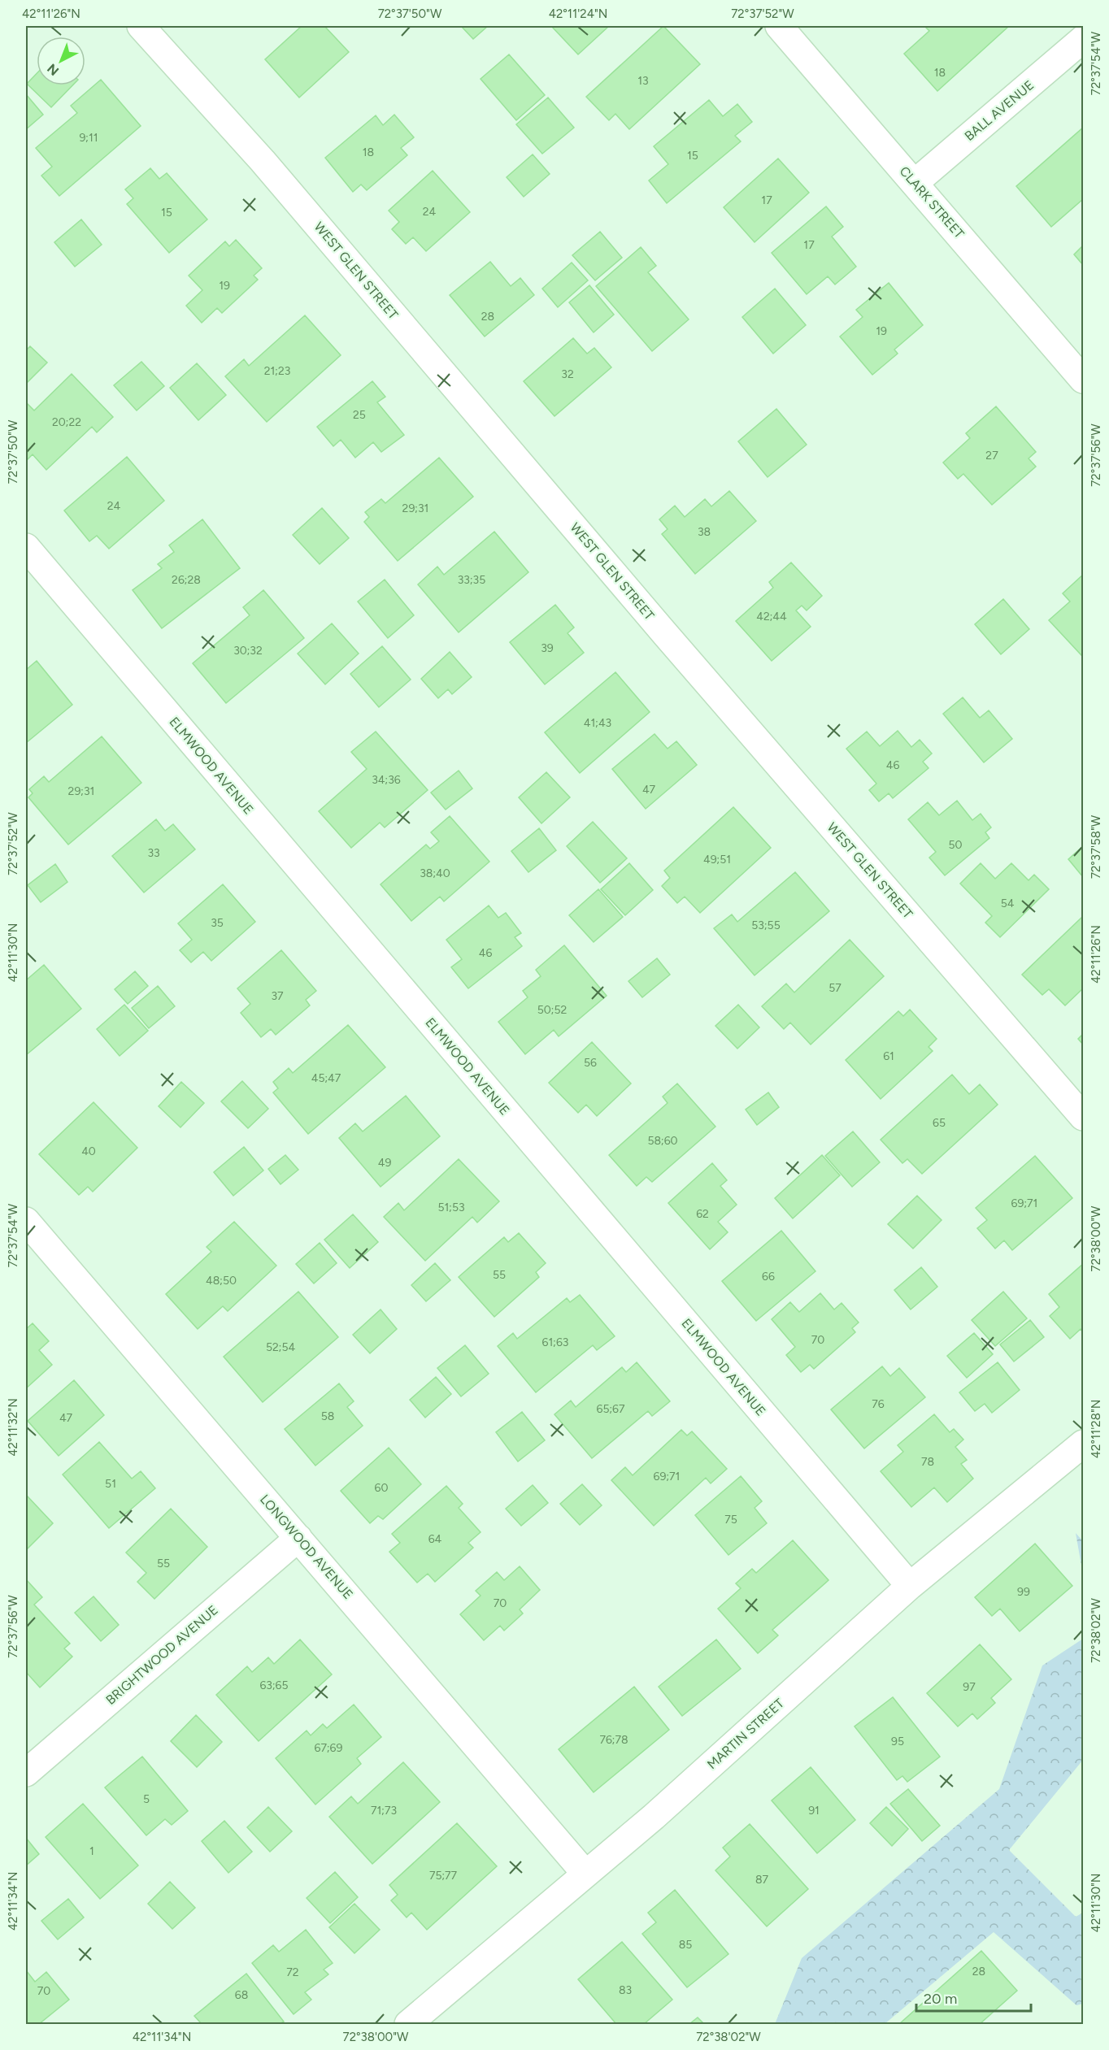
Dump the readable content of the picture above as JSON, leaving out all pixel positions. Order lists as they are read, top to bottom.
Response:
{
  "streets": {
    "street": [
      "BALL AVENUE",
      "CLARK STREET",
      "WEST GLEN STREET",
      "ELMWOOD AVENUE",
      "LONGWOOD AVENUE",
      "BRIGHTWOOD AVENUE",
      "MARTIN STREET"
    ]
  },
  "crossings": [
    ["BALL AVENUE", "CLARK STREET"],
    ["ELMWOOD AVENUE", "MARTIN STREET"],
    ["LONGWOOD AVENUE", "BRIGHTWOOD AVENUE"],
    ["LONGWOOD AVENUE", "MARTIN STREET"]
  ],
  "house_numbers": [
    "18",
    "13",
    "9;11",
    "18",
    "15",
    "17",
    "24",
    "15",
    "17",
    "19",
    "28",
    "19",
    "21;23",
    "32",
    "25",
    "20;22",
    "27",
    "24",
    "29;31",
    "38",
    "26;28",
    "33;35",
    "42;44",
    "39",
    "30;32",
    "41;43",
    "46",
    "34;36",
    "47",
    "29;31",
    "50",
    "33",
    "49;51",
    "38;40",
    "54",
    "35",
    "53;55",
    "46",
    "57",
    "37",
    "50;52",
    "61",
    "56",
    "45;47",
    "65",
    "58;60",
    "40",
    "49",
    "69;71",
    "51;53",
    "62",
    "55",
    "66",
    "48;50",
    "70",
    "61;63",
    "52;54",
    "76",
    "65;67",
    "58",
    "47",
    "78",
    "69;71",
    "51",
    "60",
    "75",
    "64",
    "55",
    "99",
    "70",
    "63;65",
    "97",
    "76;78",
    "95",
    "67;69",
    "5",
    "71;73",
    "91",
    "1",
    "75;77",
    "87",
    "85",
    "28",
    "72",
    "83",
    "70",
    "68"
  ],
  "scale_bar": "20 m",
  "north": "bottom left",
  "coordinates": [
    "42°11'26\"N",
    "72°37'50\"W",
    "42°11'24\"N",
    "72°37'52\"W",
    "72°37'54\"W",
    "72°37'56\"W",
    "72°37'58\"W",
    "42°11'30\"N",
    "72°38'00\"W",
    "42°11'32\"N",
    "42°11'28\"N",
    "72°38'02\"W",
    "42°11'34\"N"
  ]
}
